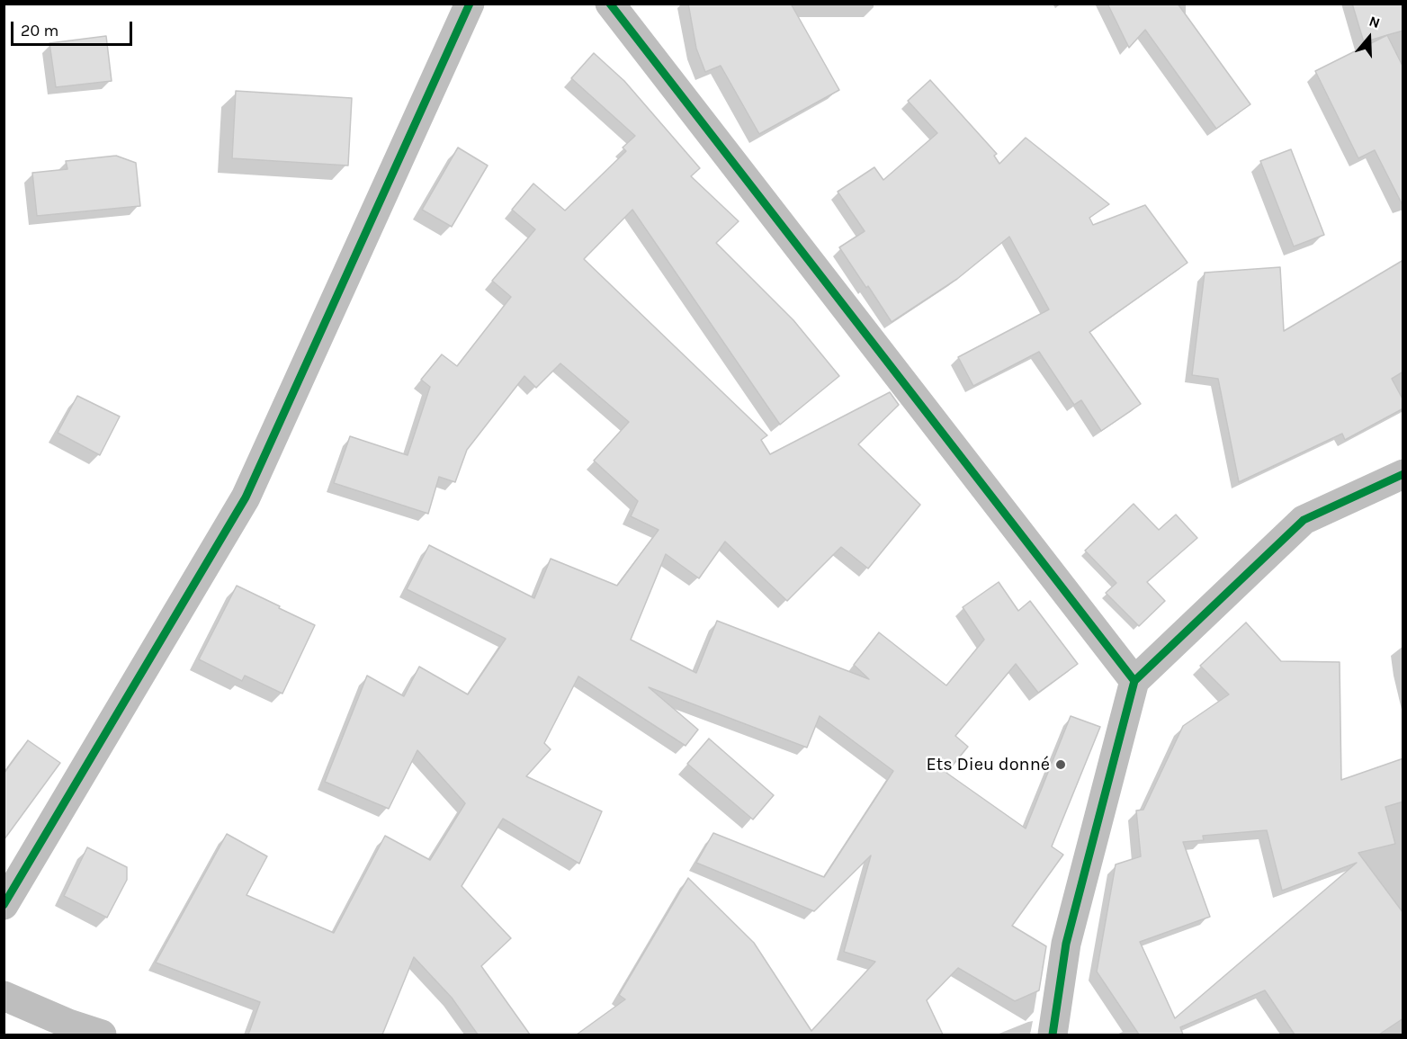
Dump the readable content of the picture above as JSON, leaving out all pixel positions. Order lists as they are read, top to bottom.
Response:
{
  "places": ["Ets Dieu donné"],
  "scale_bar": "20 m",
  "north": "top"
}
